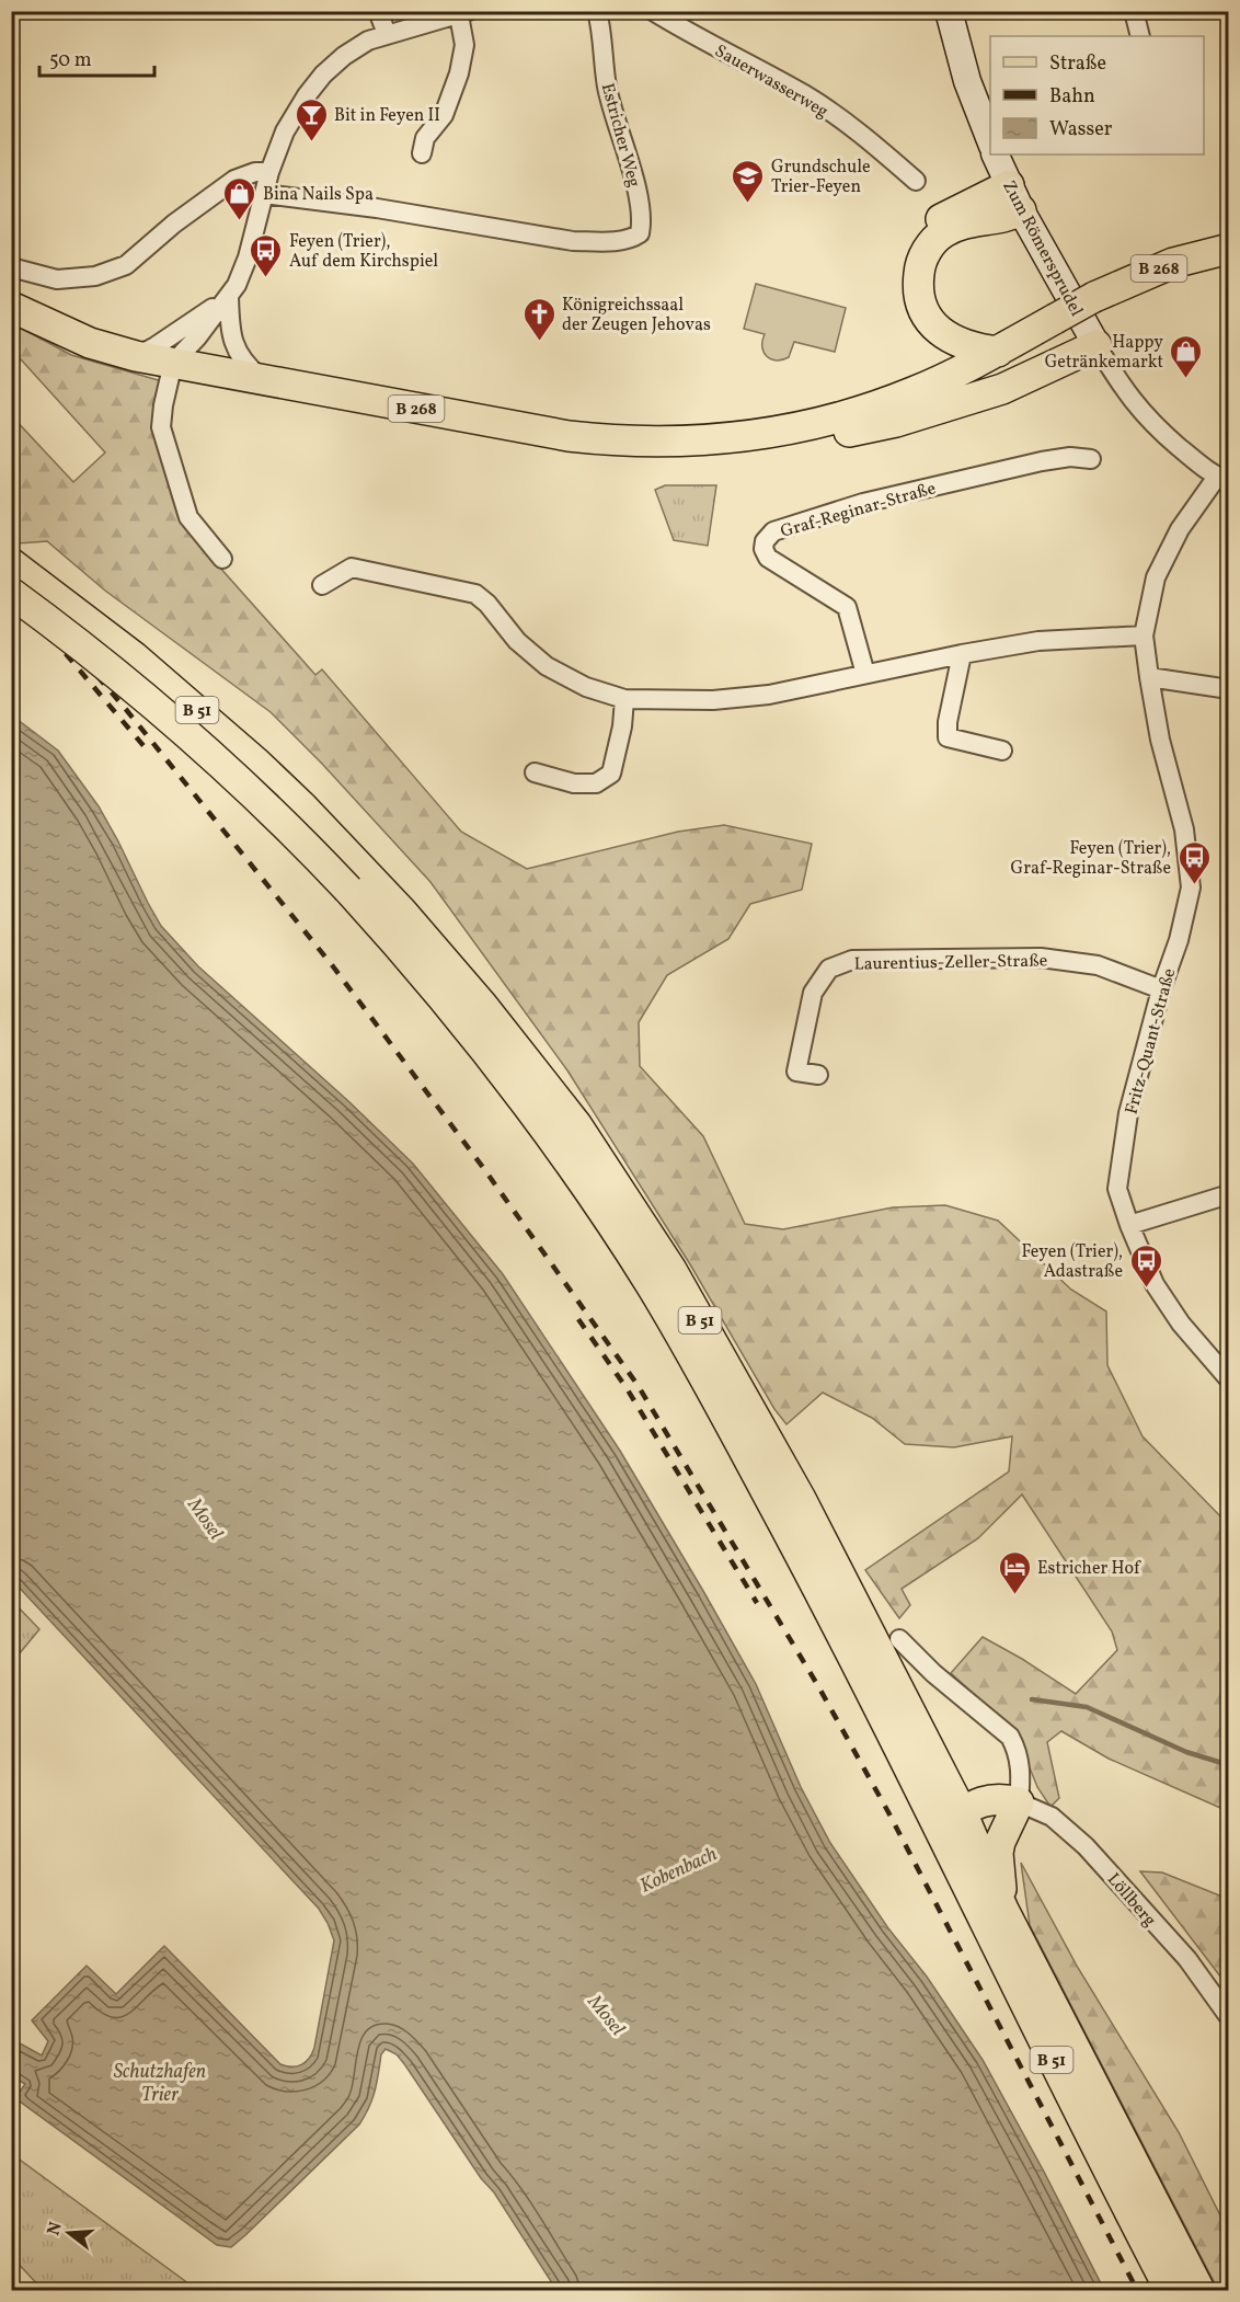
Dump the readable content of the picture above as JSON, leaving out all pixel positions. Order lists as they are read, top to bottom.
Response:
{
  "streets": {
    "main road": ["B 268", "B 51"],
    "street": [
      "Sauerwasserweg",
      "Estricher Weg",
      "Zum Römersprudel",
      "Graf-Reginar-Straße",
      "Laurentius-Zeller-Straße",
      "Fritz-Quant-Straße",
      "Löllberg"
    ]
  },
  "crossings": [
    ["Zum Römersprudel", "Fritz-Quant-Straße"],
    ["Laurentius-Zeller-Straße", "Fritz-Quant-Straße"]
  ],
  "water": ["Mosel", "Kobenbach", "Schutzhafen Trier"],
  "places": {
    "bar": ["Bit in Feyen II"],
    "school or university": ["Grundschule Trier-Feyen"],
    "shop": ["Bina Nails Spa", "Happy Getränkemarkt"],
    "bus stop": ["Feyen (Trier), Auf dem Kirchspiel", "Feyen (Trier), Graf-Reginar-Straße", "Feyen (Trier), Adastraße"],
    "church": ["Königreichssaal der Zeugen Jehovas"],
    "hotel": ["Estricher Hof"]
  },
  "legend": ["Straße", "Bahn", "Wasser"],
  "scale_bar": "50 m",
  "north": "left"
}
